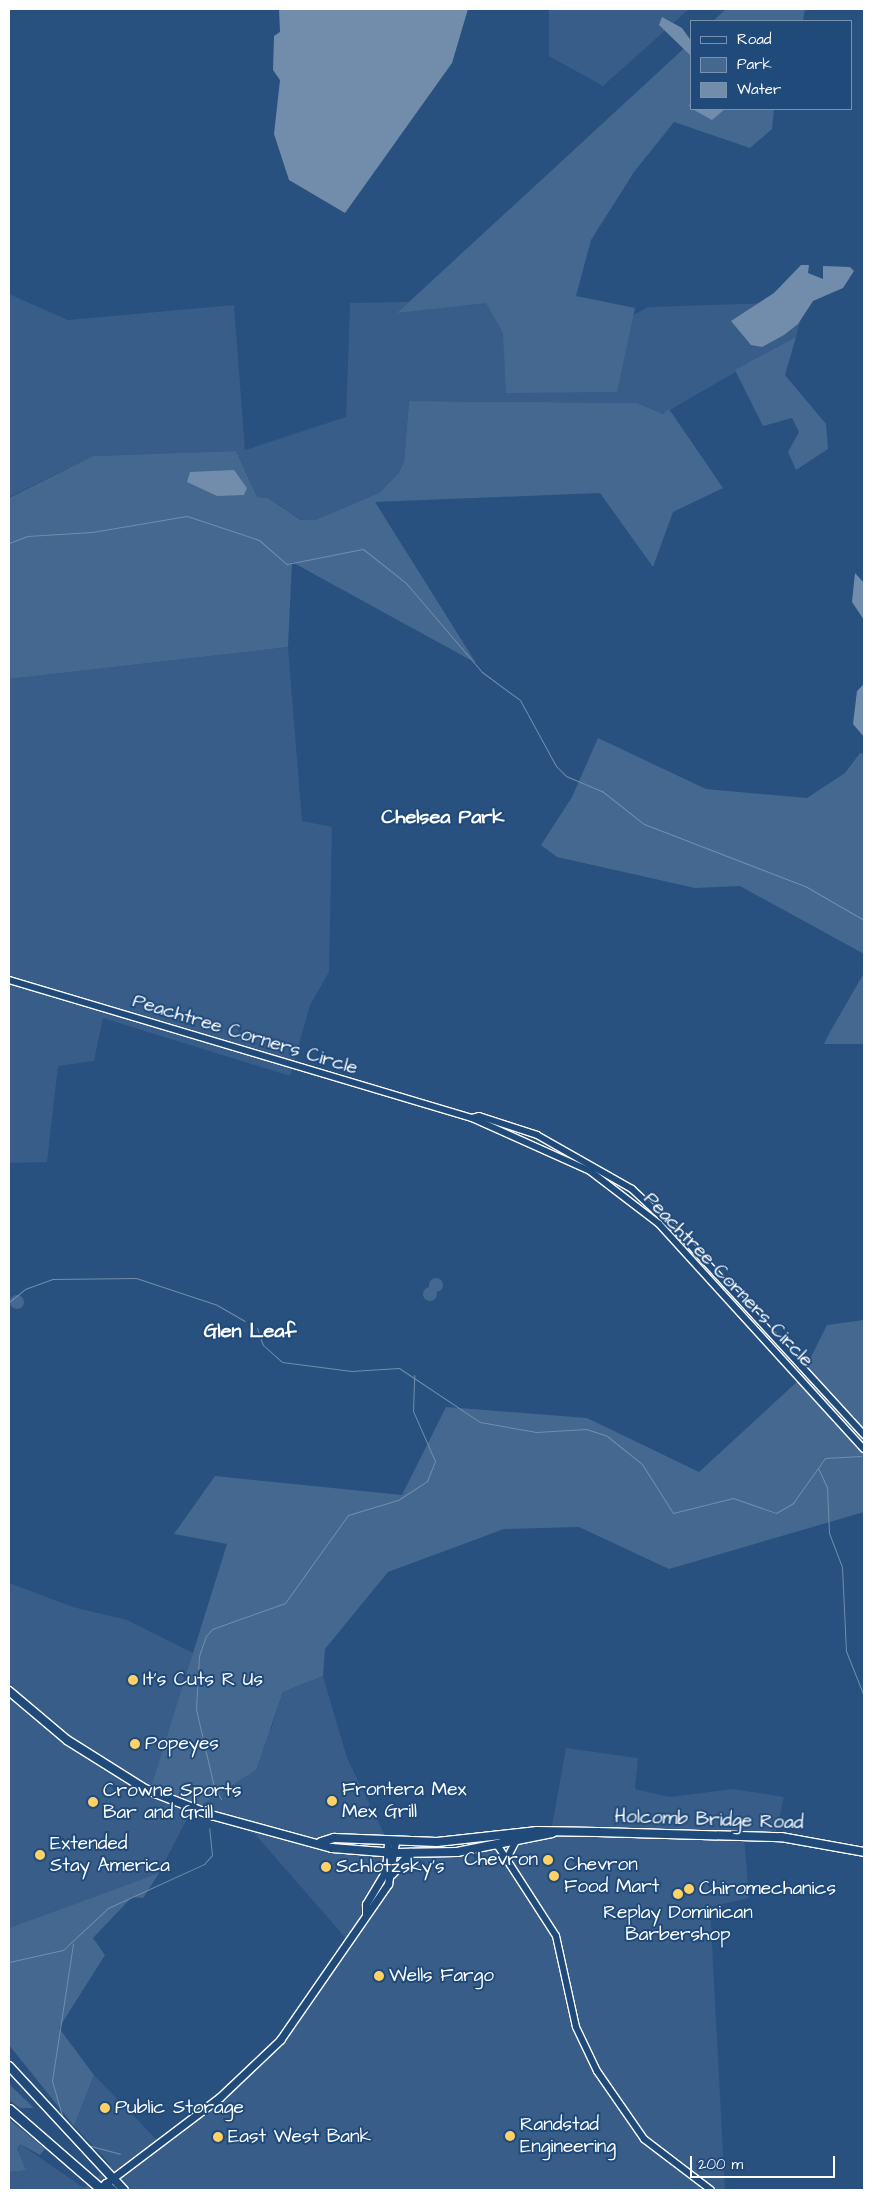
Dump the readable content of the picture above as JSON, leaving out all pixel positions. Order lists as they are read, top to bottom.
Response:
{
  "streets": {
    "main road": ["Holcomb Bridge Road"],
    "street": ["Peachtree Corners Circle"]
  },
  "districts": ["Chelsea Park", "Glen Leaf"],
  "places": [
    "It's Cuts R Us",
    "Popeyes",
    "Frontera Mex Mex Grill",
    "Crowne Sports Bar and Grill",
    "Extended Stay America",
    "Chevron",
    "Schlotzsky's",
    "Chevron Food Mart",
    "Chiromechanics",
    "Replay Dominican Barbershop",
    "Wells Fargo",
    "Public Storage",
    "Randstad Engineering",
    "East West Bank"
  ],
  "legend": ["Road", "Park", "Water"],
  "scale_bar": "200 m"
}
